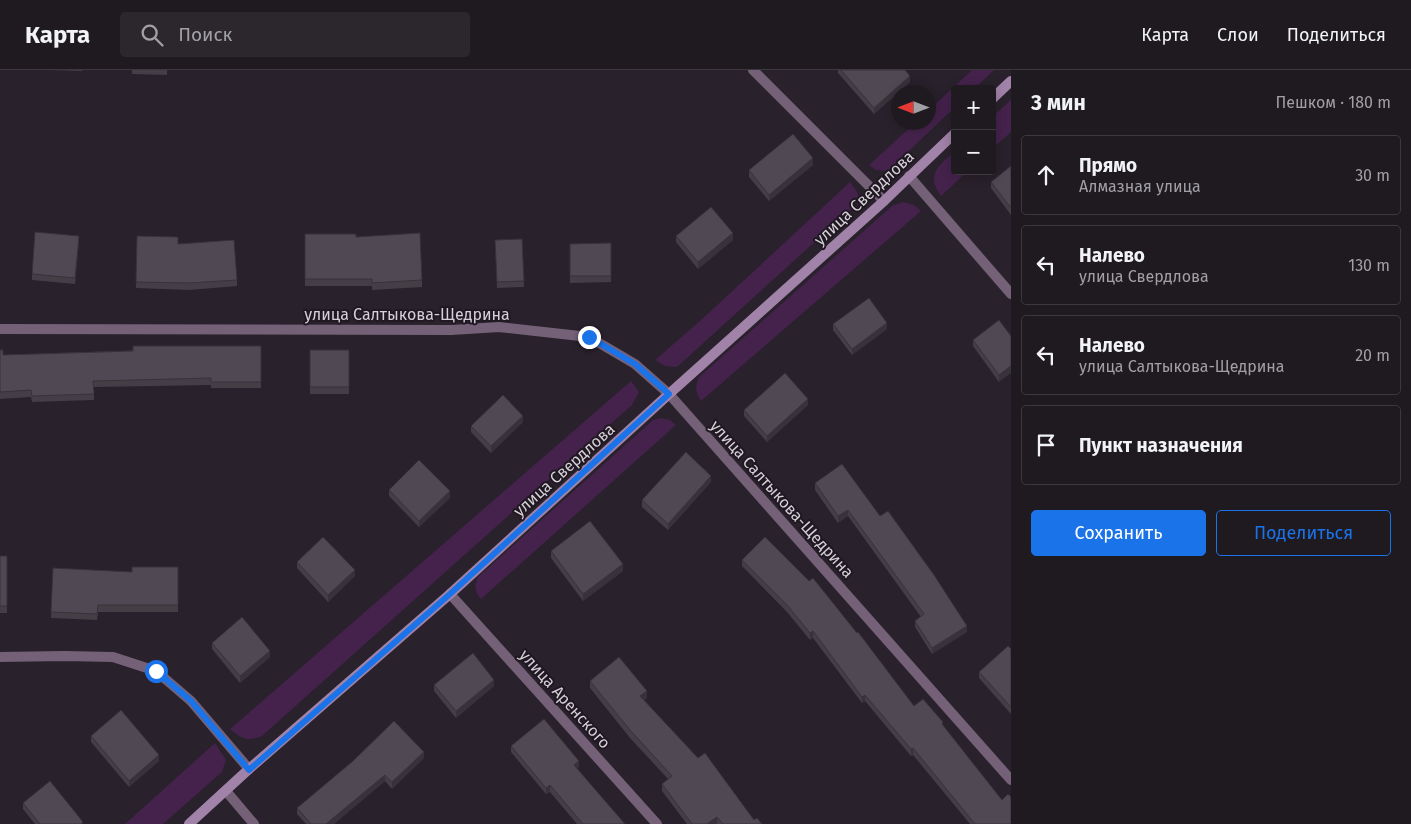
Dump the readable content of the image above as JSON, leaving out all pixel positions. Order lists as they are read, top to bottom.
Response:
{
  "streets": {
    "street": ["улица Свердлова"],
    "lane": ["улица Салтыкова-Щедрина", "улица Аренского"]
  },
  "crossings": [
    ["улица Свердлова", "улица Салтыкова-Щедрина"],
    ["улица Свердлова", "улица Аренского"]
  ],
  "north": "left",
  "page": {
    "header": "Карта",
    "search": "Поиск",
    "nav": ["Карта", "Слои", "Поделиться"],
    "heading": ["3 мин", "Пешком · 180 m"],
    "map_buttons": ["+", "−"],
    "list": [
      ["Прямо", "Алмазная улица", "30 m"],
      ["Налево", "улица Свердлова", "130 m"],
      ["Налево", "улица Салтыкова-Щедрина", "20 m"],
      "Пункт назначения"
    ],
    "buttons": ["Сохранить", "Поделиться"]
  }
}
